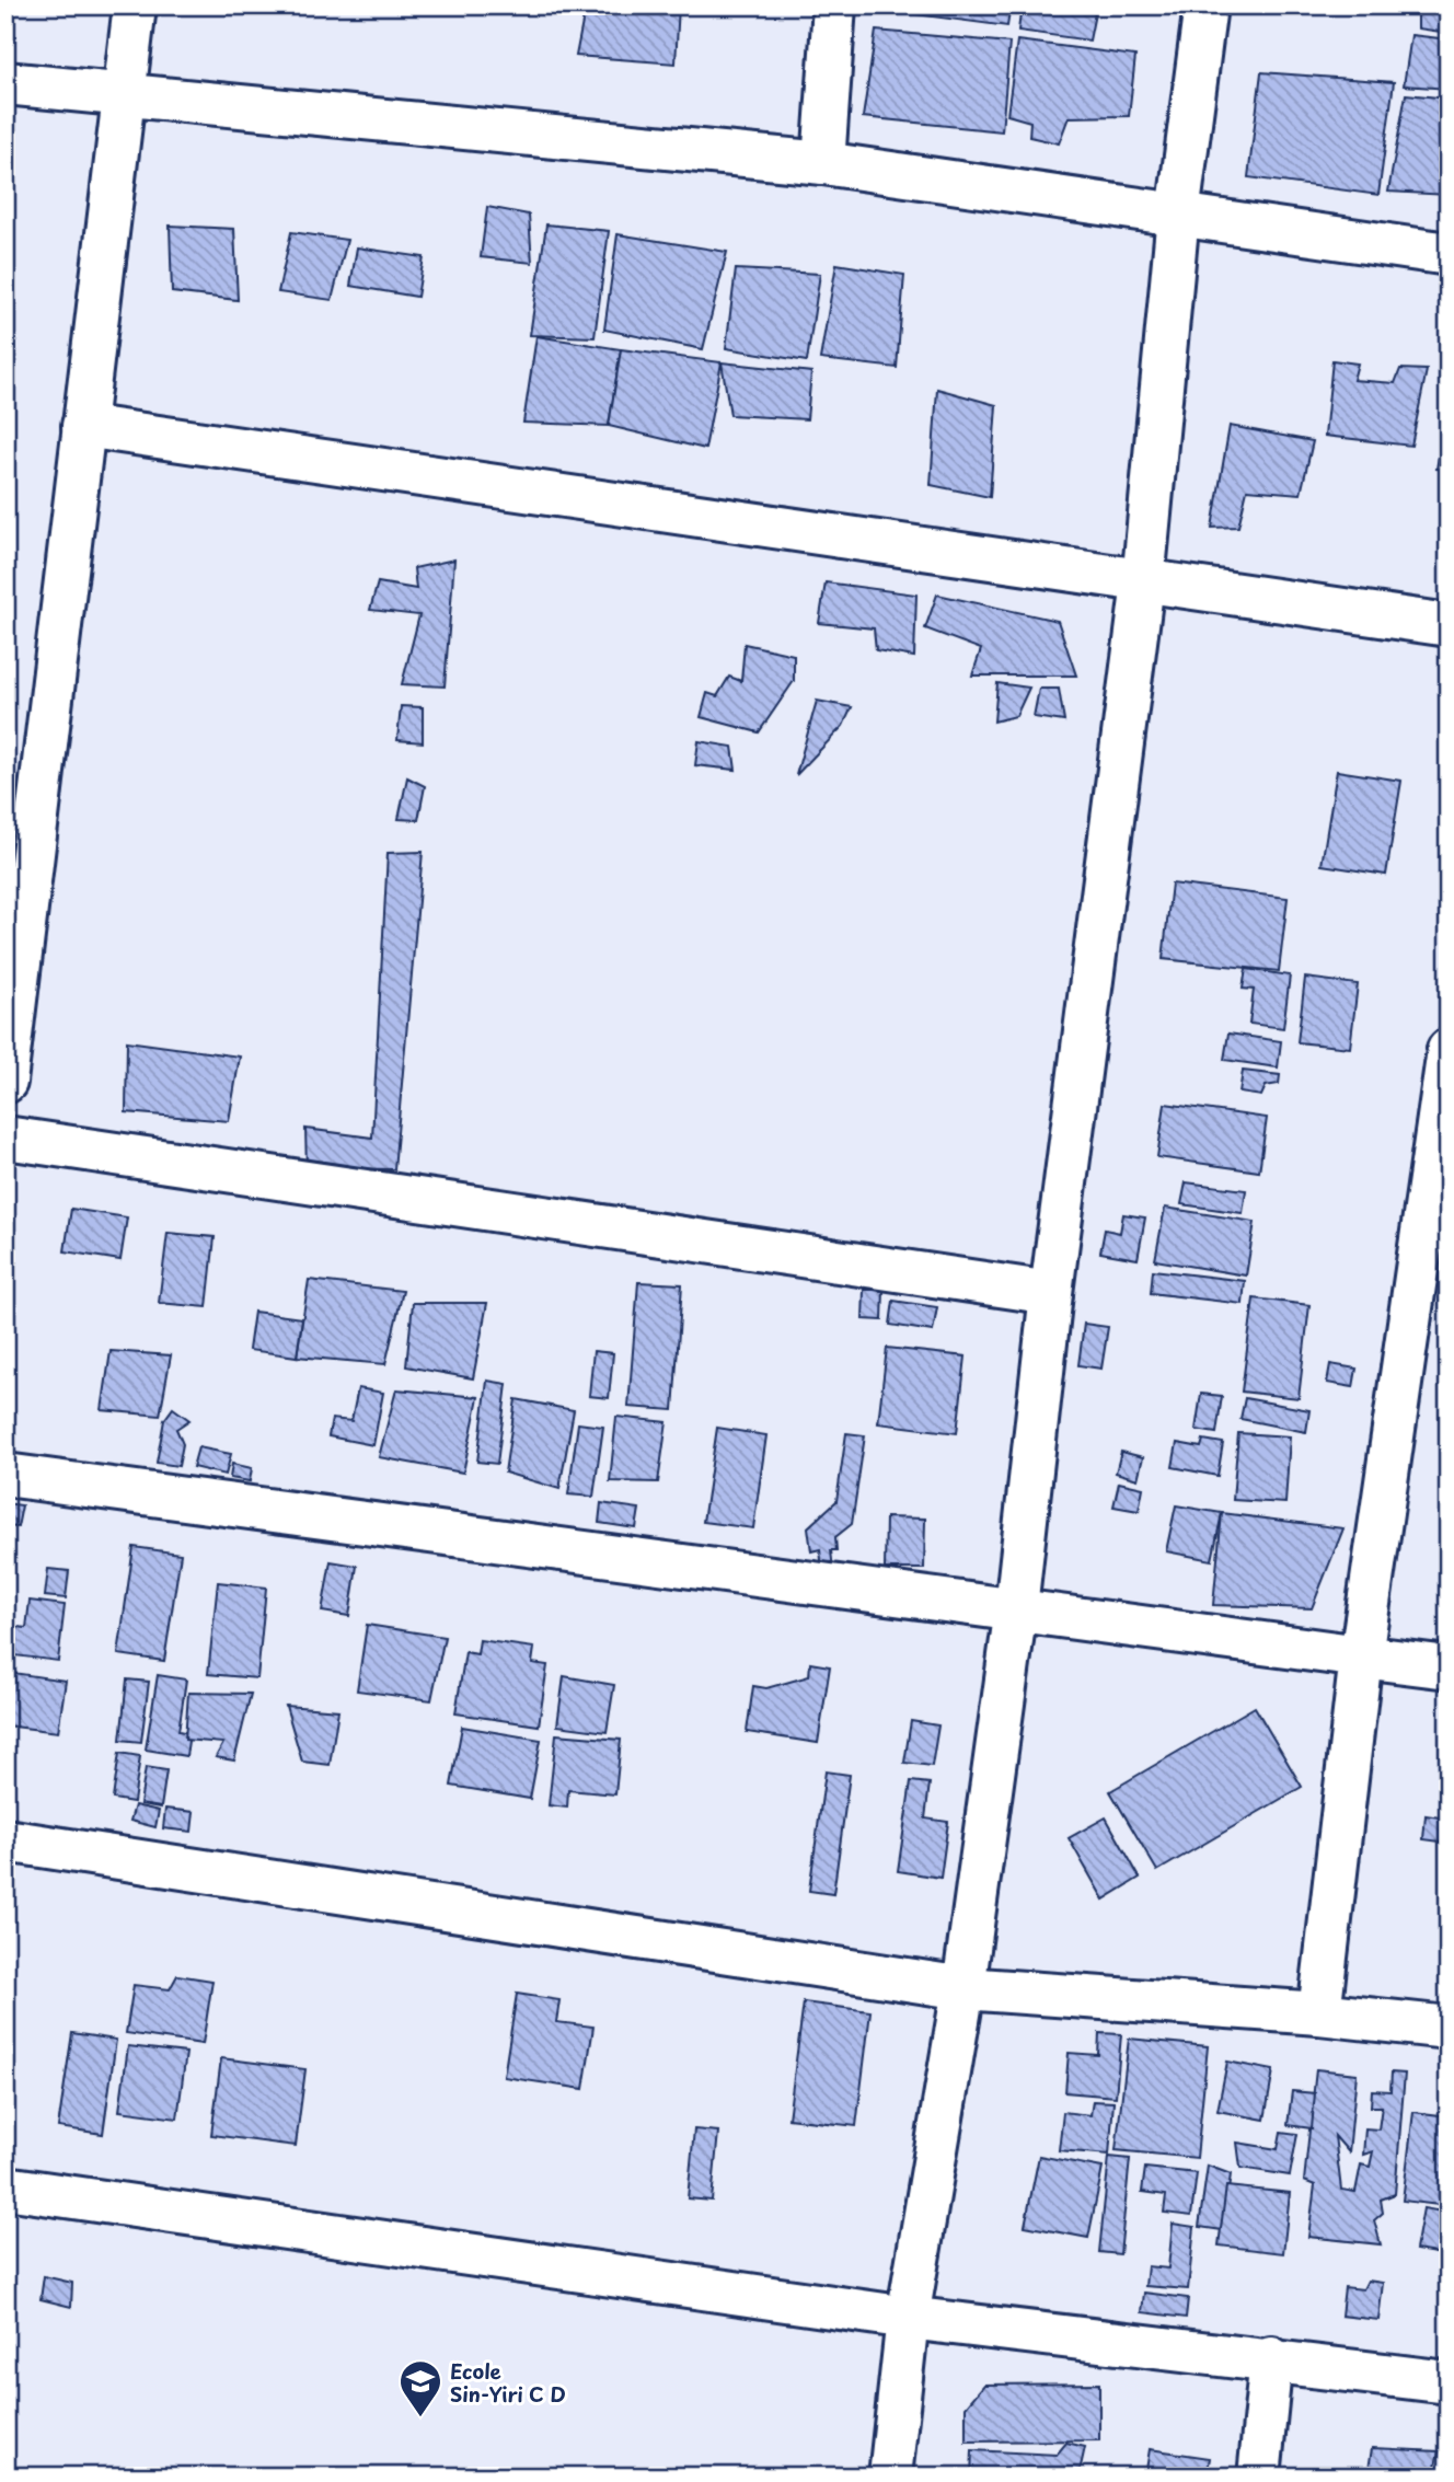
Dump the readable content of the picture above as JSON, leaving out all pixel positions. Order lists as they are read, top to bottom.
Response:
{
  "places": {
    "school or university": ["Ecole Sin-Yiri C D"]
  }
}
